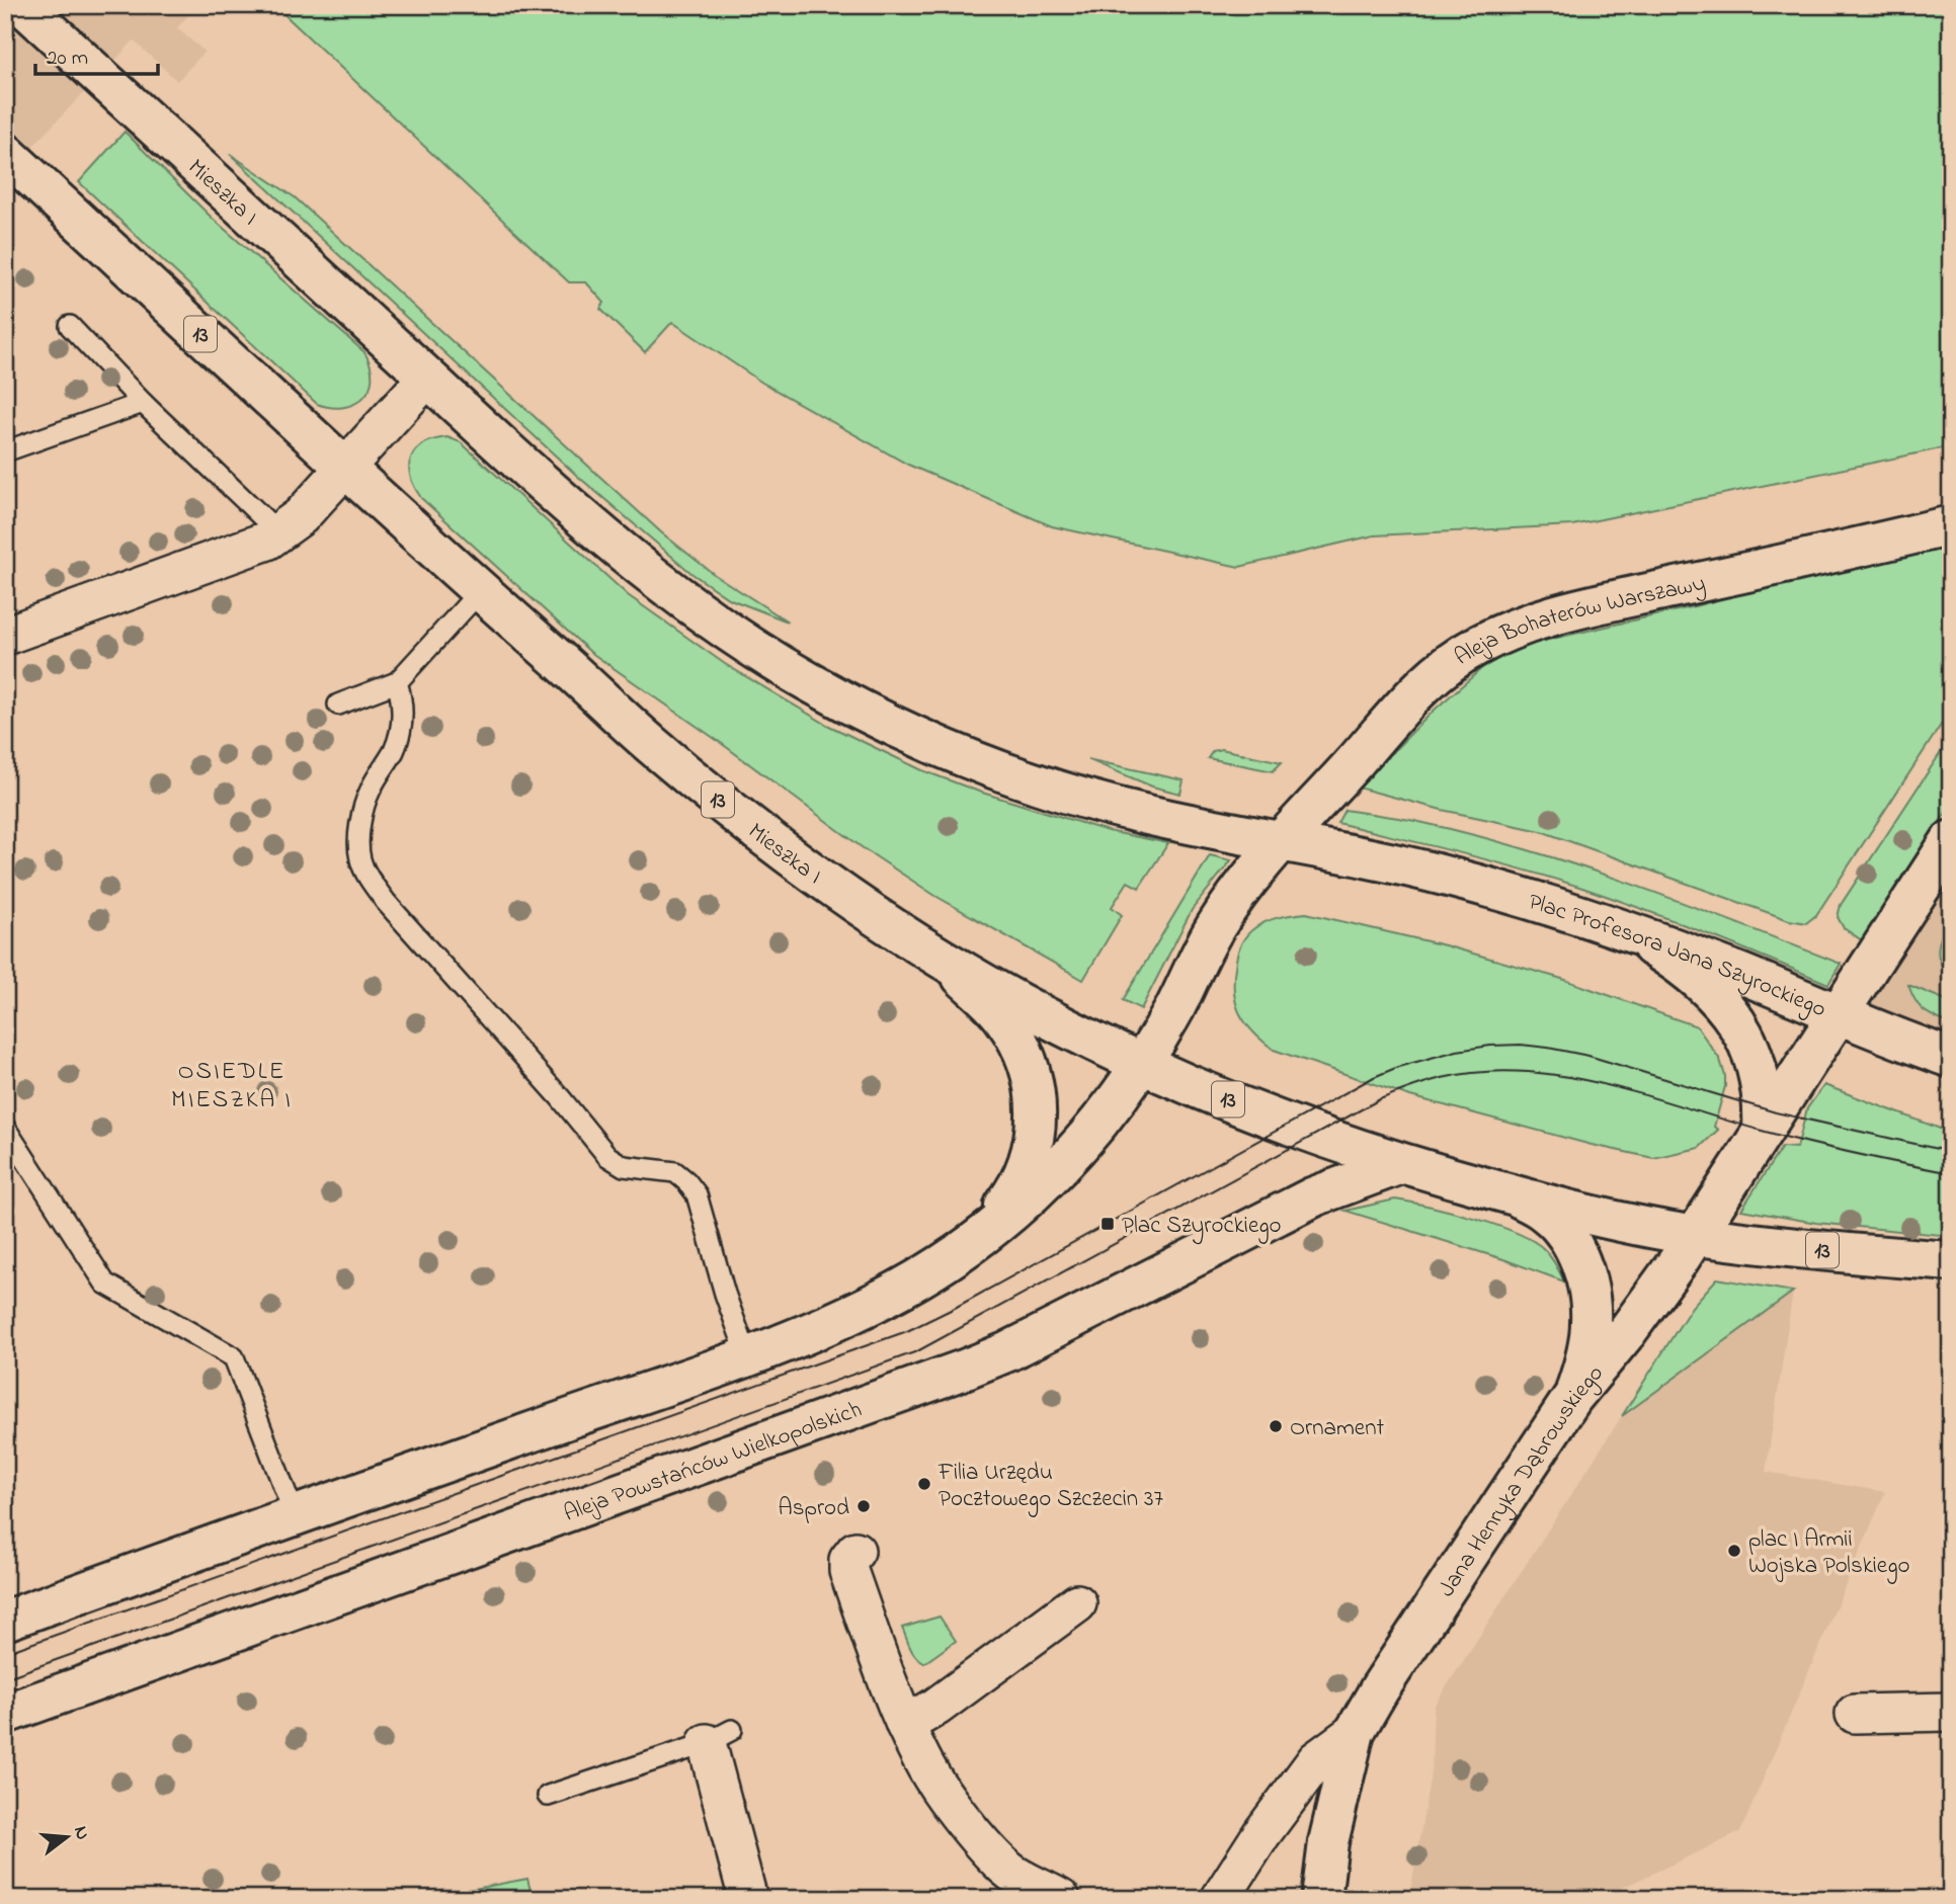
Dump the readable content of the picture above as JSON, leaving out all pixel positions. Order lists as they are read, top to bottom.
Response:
{
  "streets": {
    "street": [
      "Mieszka I",
      "13",
      "Aleja Bohaterów Warszawy",
      "Plac Profesora Jana Szyrockiego",
      "Aleja Powstańców Wielkopolskich",
      "Jana Henryka Dąbrowskiego"
    ]
  },
  "crossings": [
    ["Mieszka I", "13"],
    ["Mieszka I", "Aleja Bohaterów Warszawy"],
    ["Mieszka I", "Plac Profesora Jana Szyrockiego"],
    ["13", "Plac Profesora Jana Szyrockiego"],
    ["13", "Aleja Powstańców Wielkopolskich"],
    ["13", "Jana Henryka Dąbrowskiego"],
    ["Aleja Bohaterów Warszawy", "Plac Profesora Jana Szyrockiego"],
    ["Plac Profesora Jana Szyrockiego", "Jana Henryka Dąbrowskiego"]
  ],
  "districts": ["OSIEDLE MIESZKA I"],
  "places": {
    "transit": ["Plac Szyrockiego"],
    "other": [
      "Ornament",
      "Filia Urzędu Pocztowego Szczecin 37",
      "Asprod",
      "plac I Armii Wojska Polskiego"
    ]
  },
  "scale_bar": "20 m",
  "north": "right"
}
